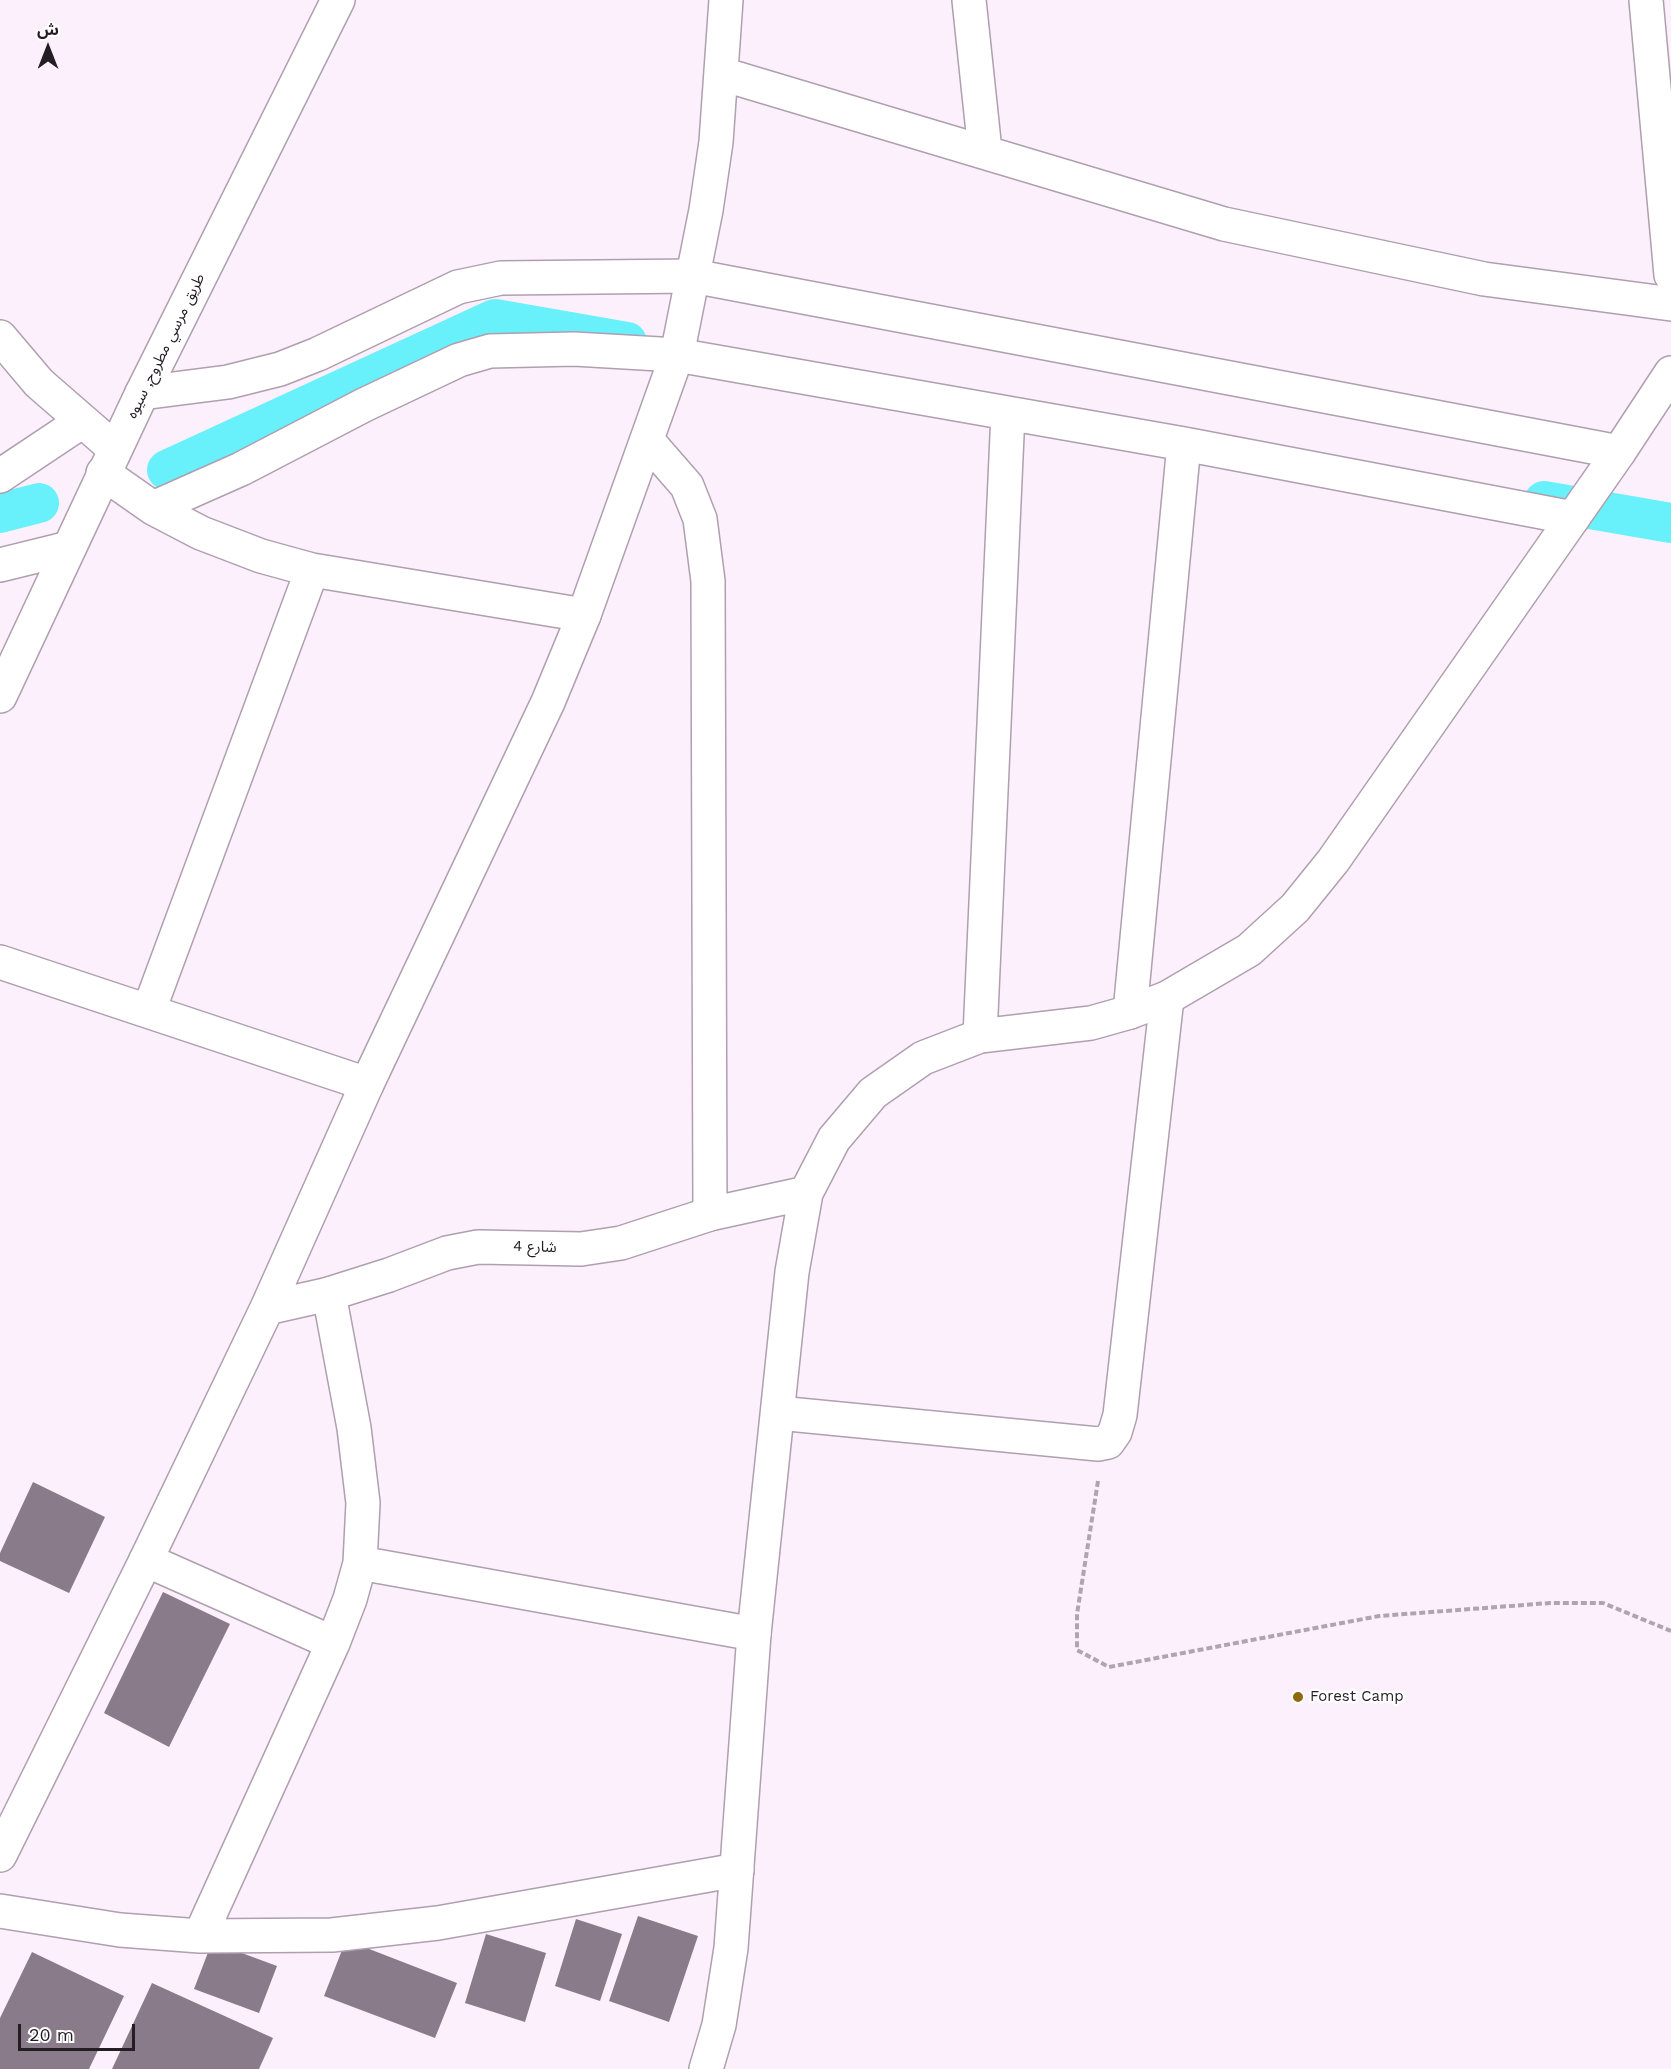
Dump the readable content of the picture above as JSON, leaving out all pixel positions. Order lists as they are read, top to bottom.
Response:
{
  "streets": {
    "street": ["طريق مرسي مطروح, سيوه", "شارع 4"]
  },
  "places": ["Forest Camp"],
  "scale_bar": "20 m",
  "north": "top"
}
